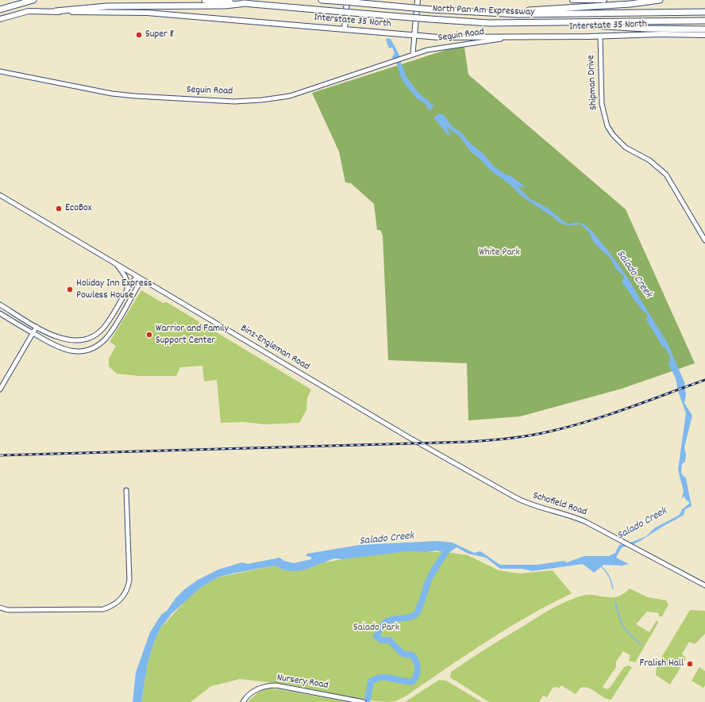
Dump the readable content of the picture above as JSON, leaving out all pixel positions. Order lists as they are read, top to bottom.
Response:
{
  "streets": {
    "highway": ["North Pan Am Expressway"],
    "main road": ["Interstate 35 North"],
    "street": [
      "Seguin Road",
      "Shipman Drive",
      "Binz-Engleman Road",
      "Schofield Road",
      "Nursery Road"
    ]
  },
  "crossings": [
    ["Interstate 35 North", "Seguin Road"],
    ["Interstate 35 North", "Shipman Drive"],
    ["Binz-Engleman Road", "Schofield Road"]
  ],
  "water": ["Salado Creek"],
  "parks": ["White Park", "Salado Park"],
  "places": [
    "Super 8",
    "EcoBox",
    "Holiday Inn Express Powless House",
    "Warrior and Family Support Center",
    "Fralish Hall"
  ]
}
